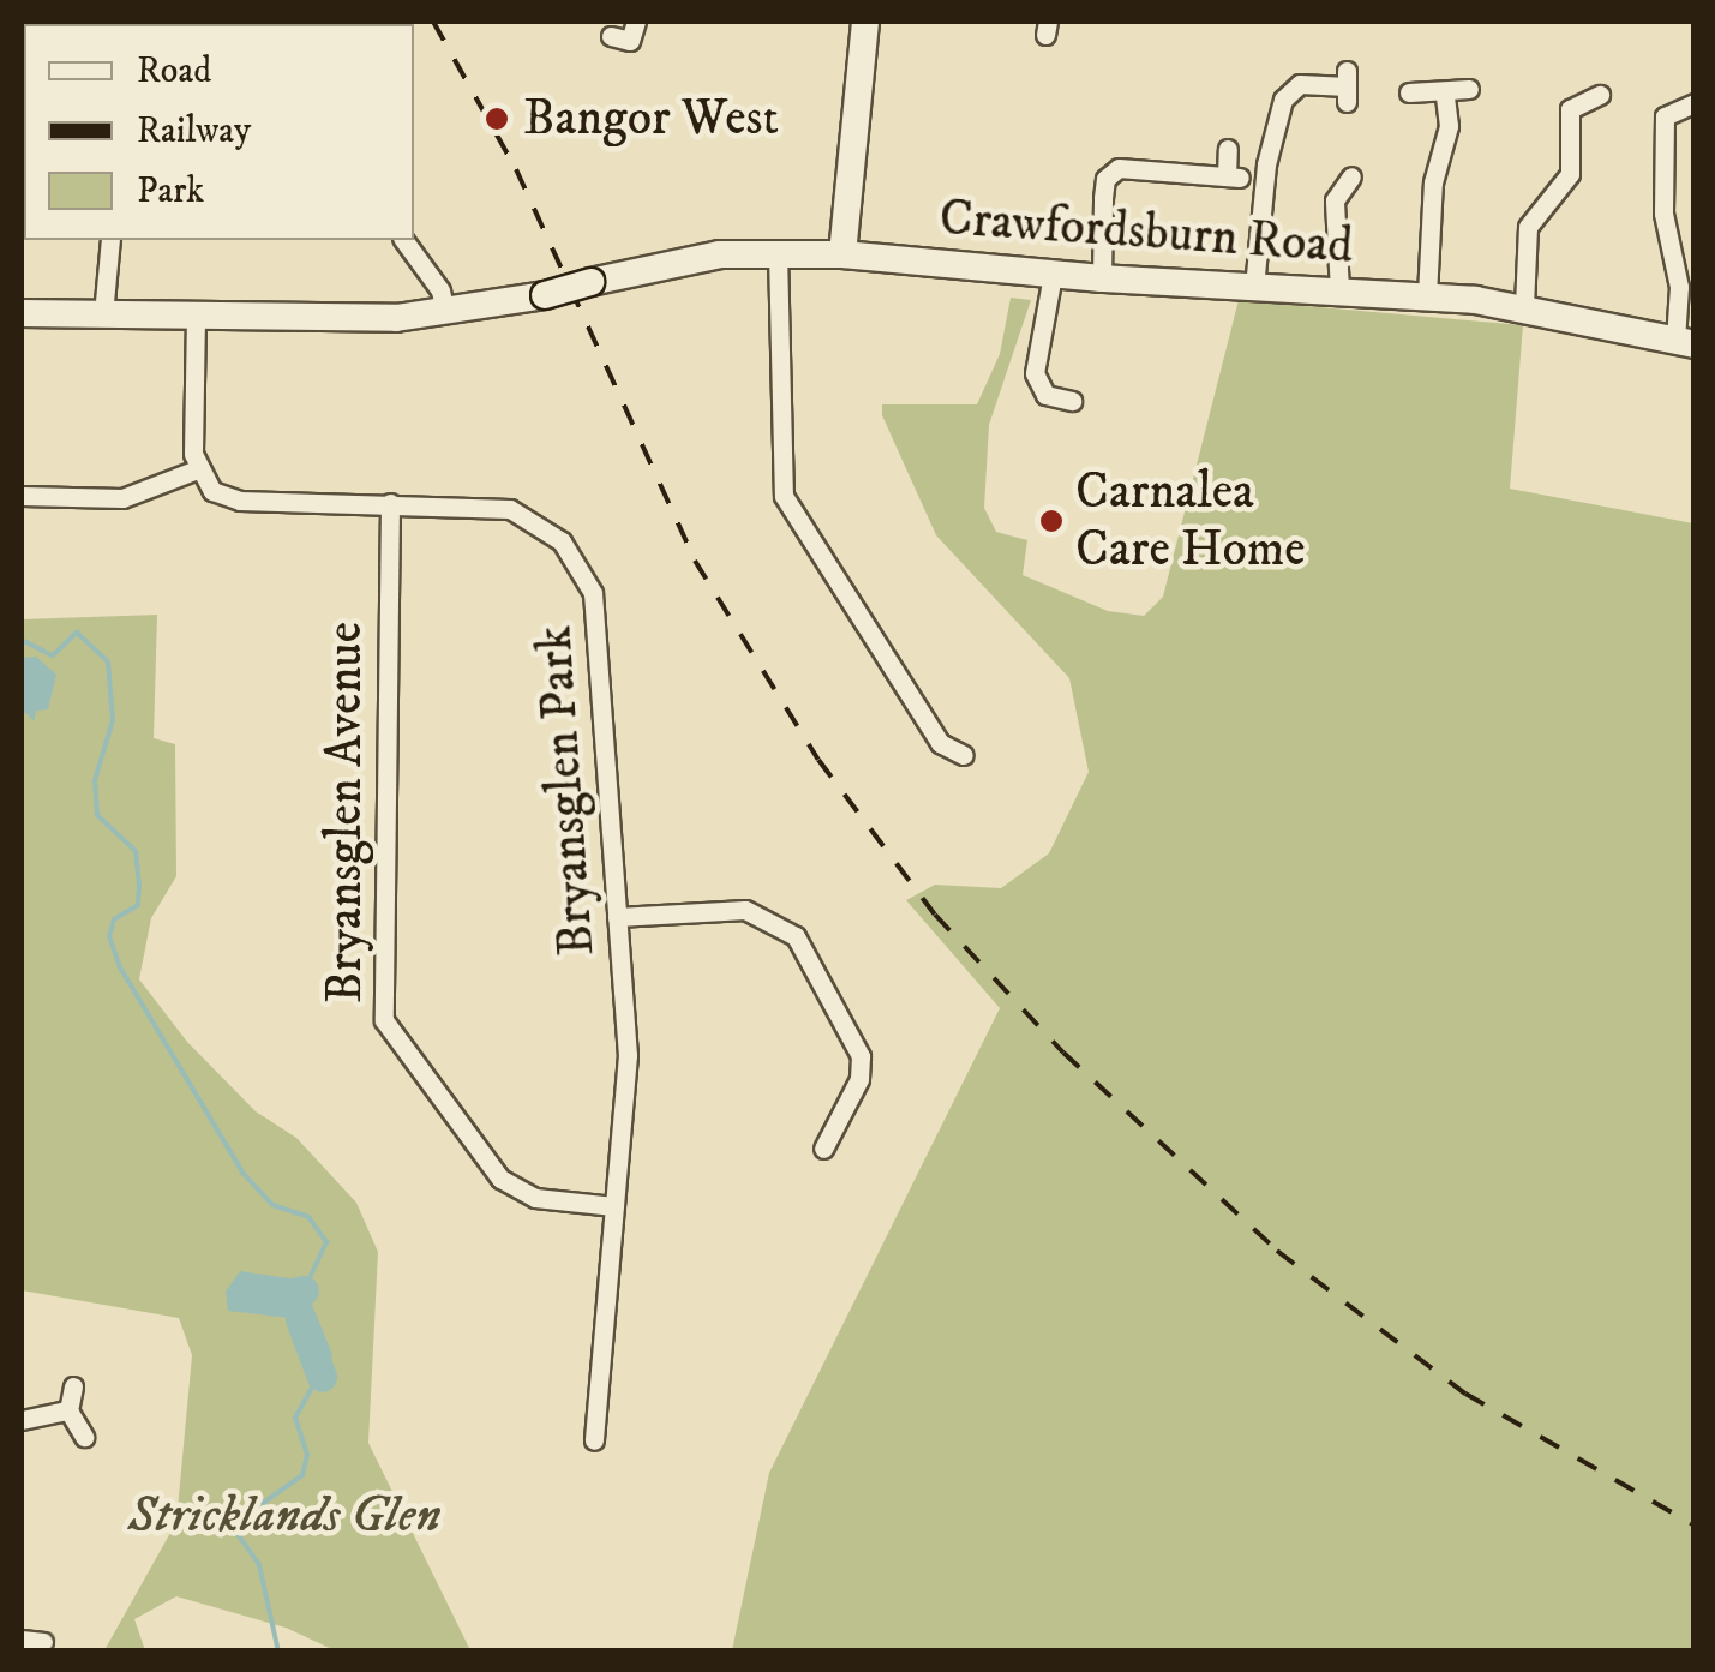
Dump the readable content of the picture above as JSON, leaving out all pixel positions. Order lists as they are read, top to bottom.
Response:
{
  "streets": {
    "main road": ["Crawfordsburn Road"],
    "street": ["Bryansglen Park", "Bryansglen Avenue"]
  },
  "crossings": [
    ["Bryansglen Park", "Bryansglen Avenue"]
  ],
  "parks": ["Stricklands Glen"],
  "places": ["Bangor West", "Carnalea Care Home"],
  "legend": ["Road", "Railway", "Park"]
}
